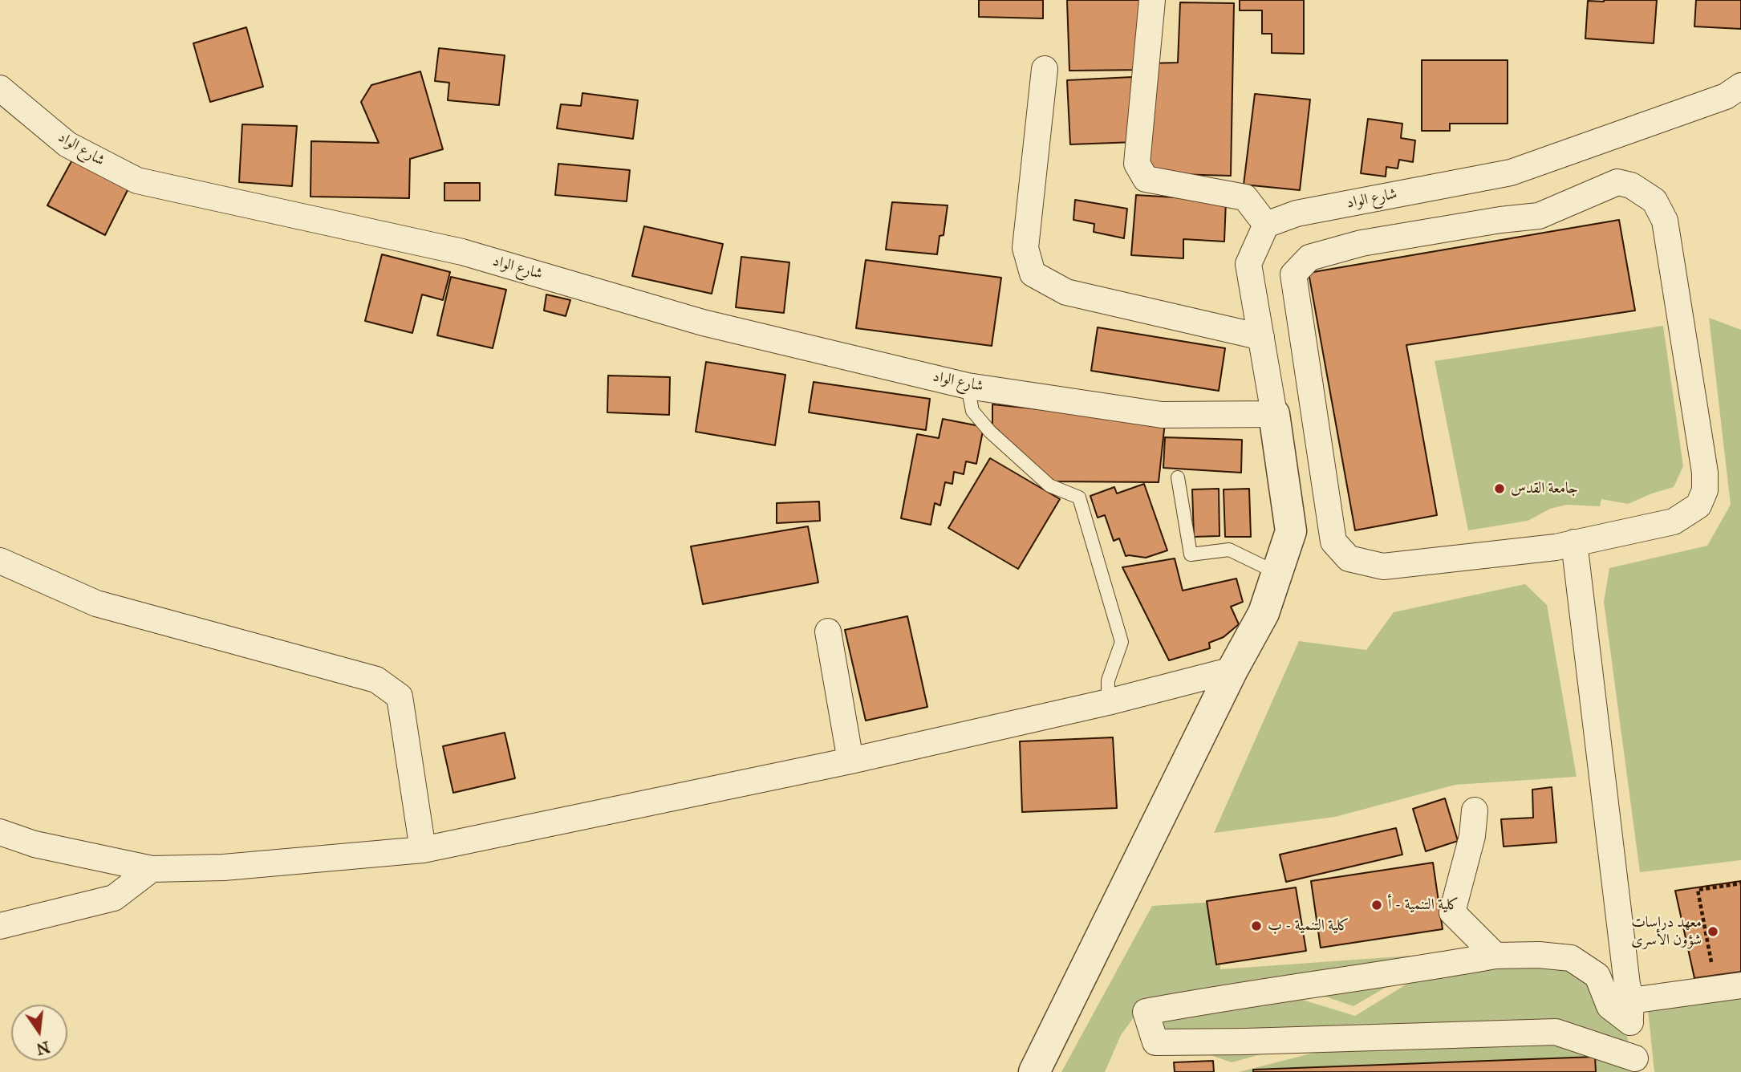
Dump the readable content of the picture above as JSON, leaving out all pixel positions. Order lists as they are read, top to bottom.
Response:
{
  "streets": {
    "street": ["شارع الواد"]
  },
  "places": [
    "جامعة القدس",
    "كلية التنمية - أ",
    "كلية التنمية - ب",
    "معهد دراسات شؤون الأسرى"
  ],
  "north": "bottom"
}
